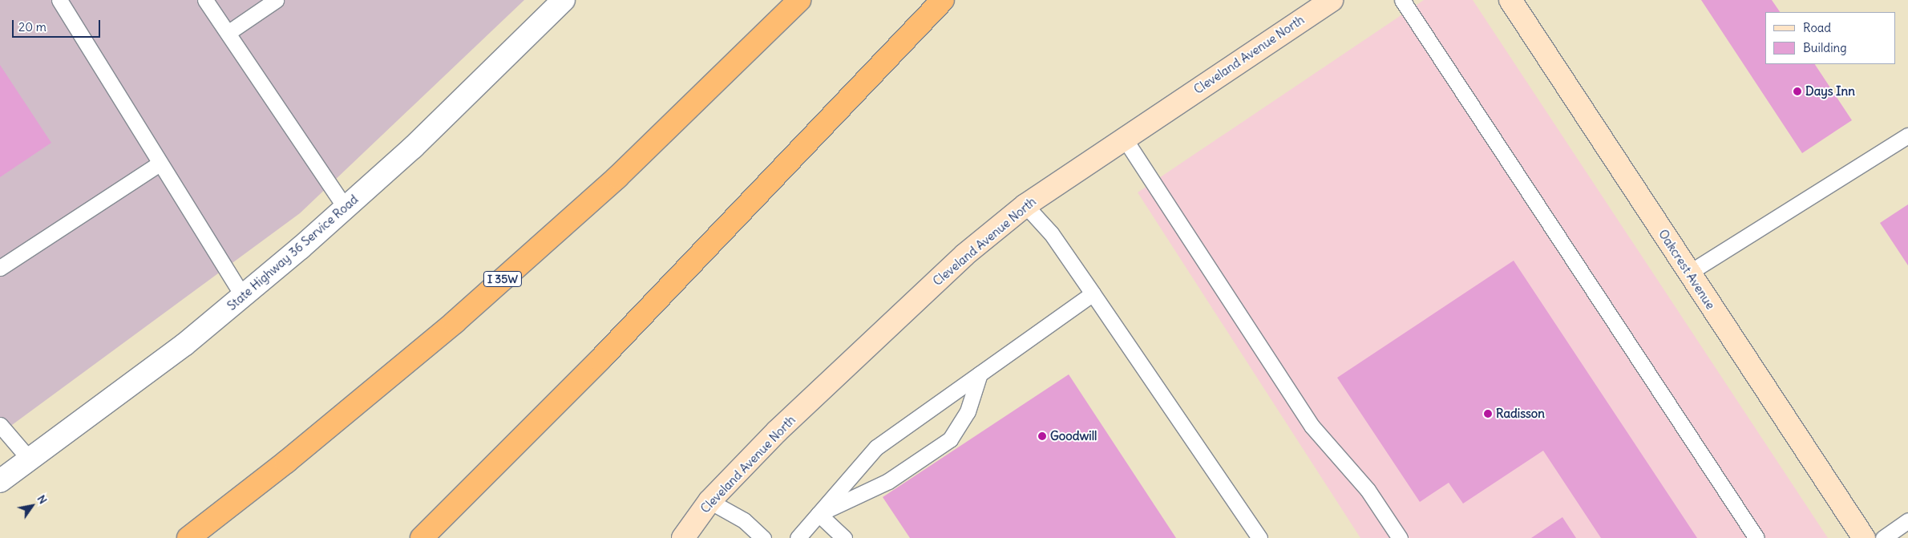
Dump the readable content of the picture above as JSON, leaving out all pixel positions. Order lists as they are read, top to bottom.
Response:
{
  "streets": {
    "highway": ["I 35W"],
    "street": ["Cleveland Avenue North", "State Highway 36 Service Road", "Oakcrest Avenue"]
  },
  "places": ["Days Inn", "Radisson", "Goodwill"],
  "legend": ["Road", "Building"],
  "scale_bar": "20 m",
  "north": "top right"
}
